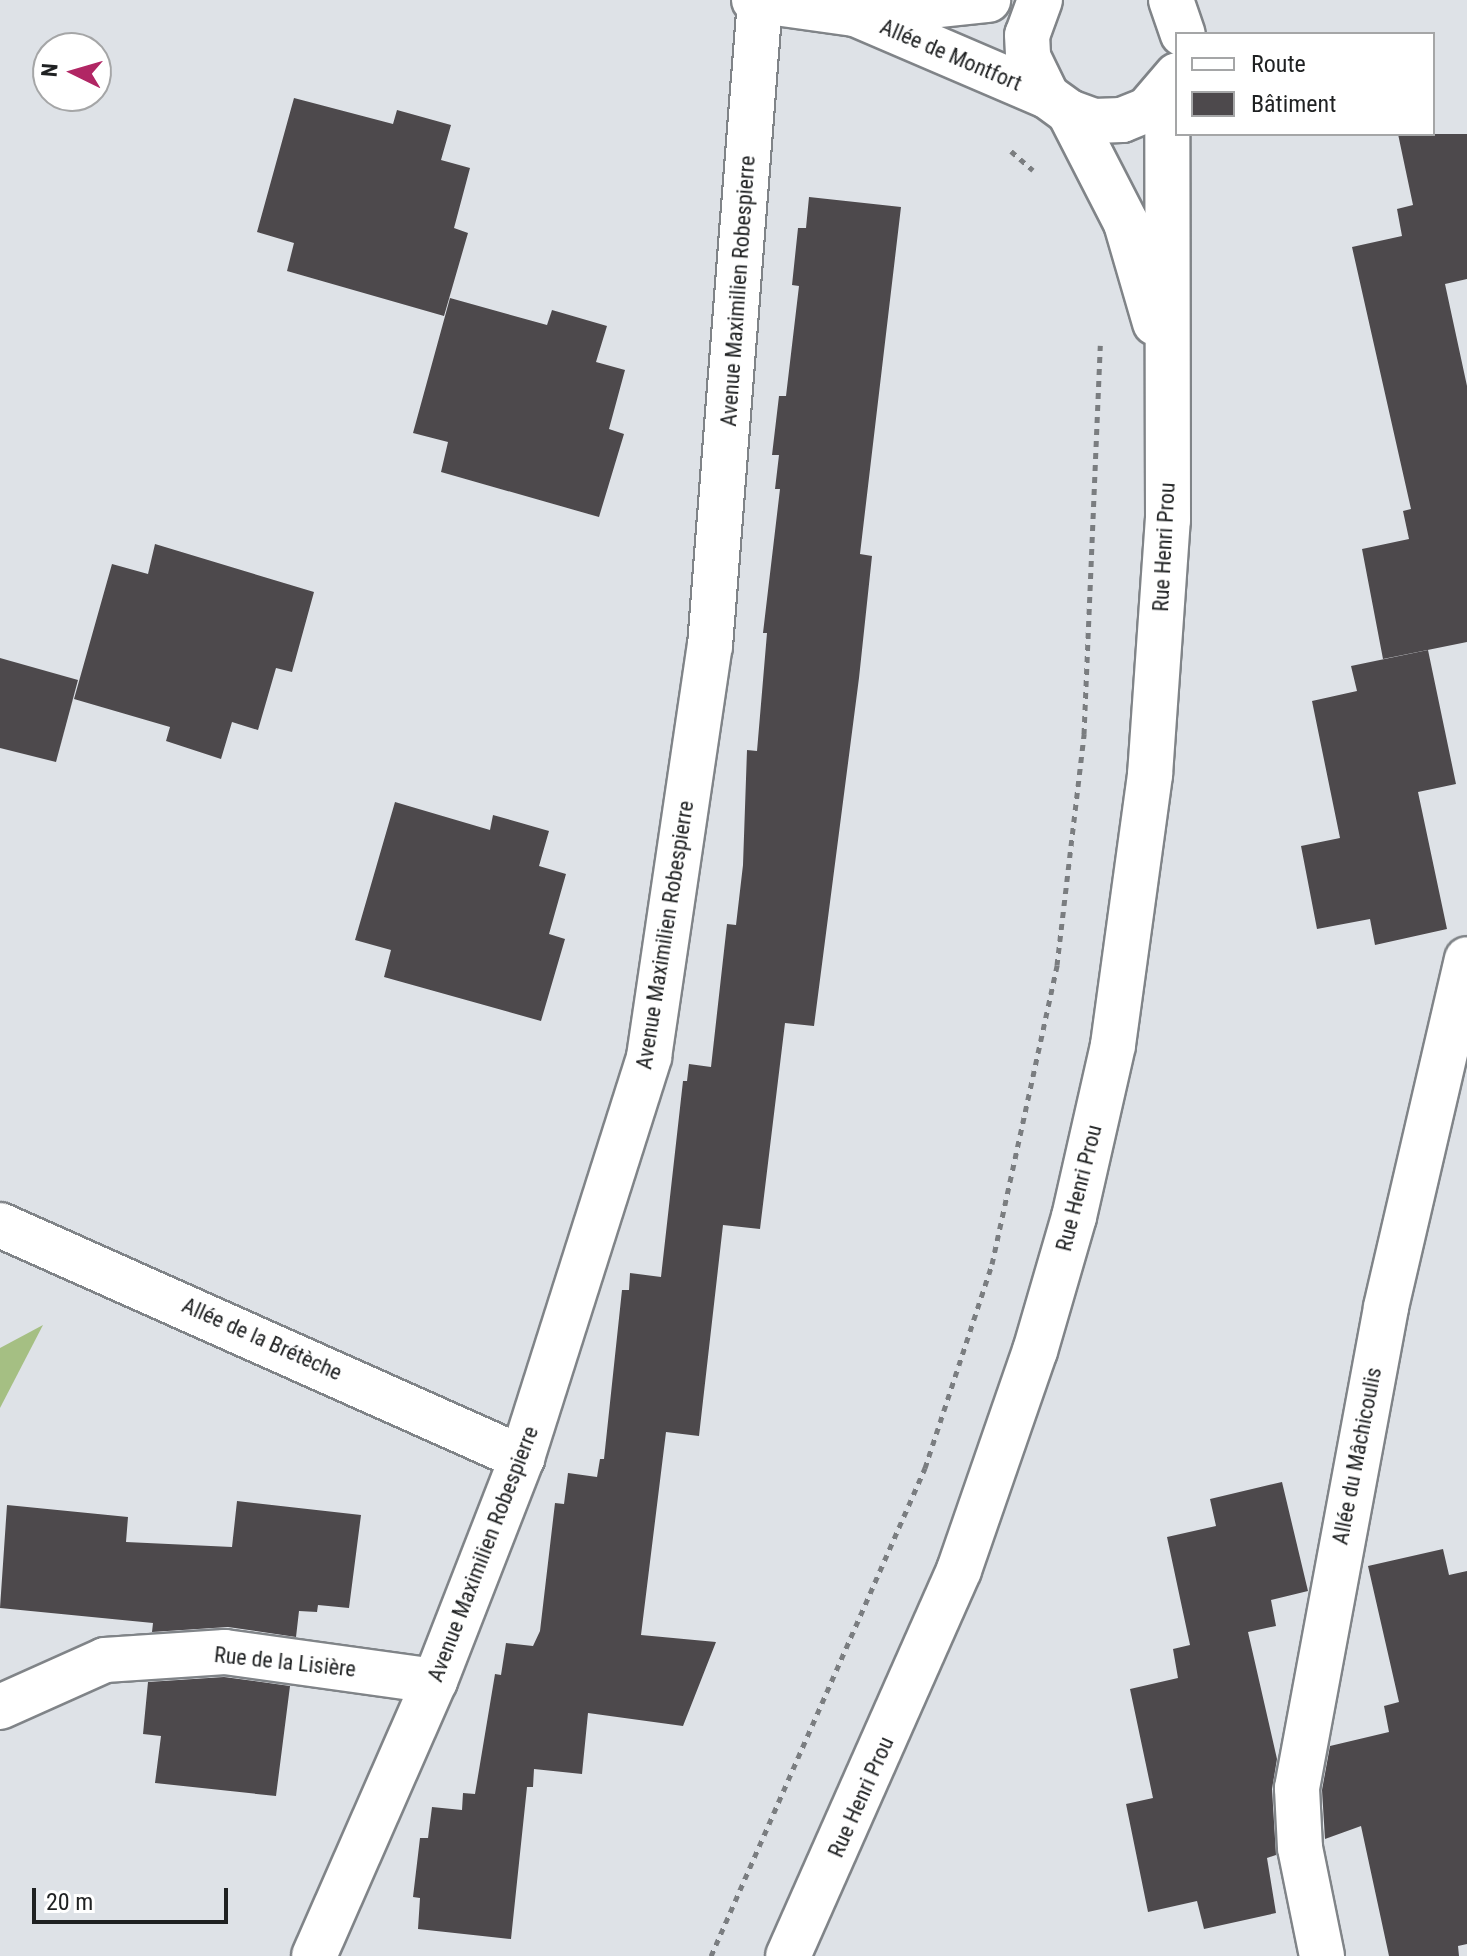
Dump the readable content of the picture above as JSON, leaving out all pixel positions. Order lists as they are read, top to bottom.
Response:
{
  "streets": {
    "street": [
      "Allée de Montfort",
      "Avenue Maximilien Robespierre",
      "Rue Henri Prou",
      "Allée de la Brétèche",
      "Allée du Mâchicoulis",
      "Rue de la Lisière"
    ]
  },
  "crossings": [
    ["Allée de Montfort", "Avenue Maximilien Robespierre"],
    ["Allée de Montfort", "Rue Henri Prou"],
    ["Avenue Maximilien Robespierre", "Allée de la Brétèche"],
    ["Avenue Maximilien Robespierre", "Rue de la Lisière"]
  ],
  "legend": ["Route", "Bâtiment"],
  "scale_bar": "20 m",
  "north": "left"
}
